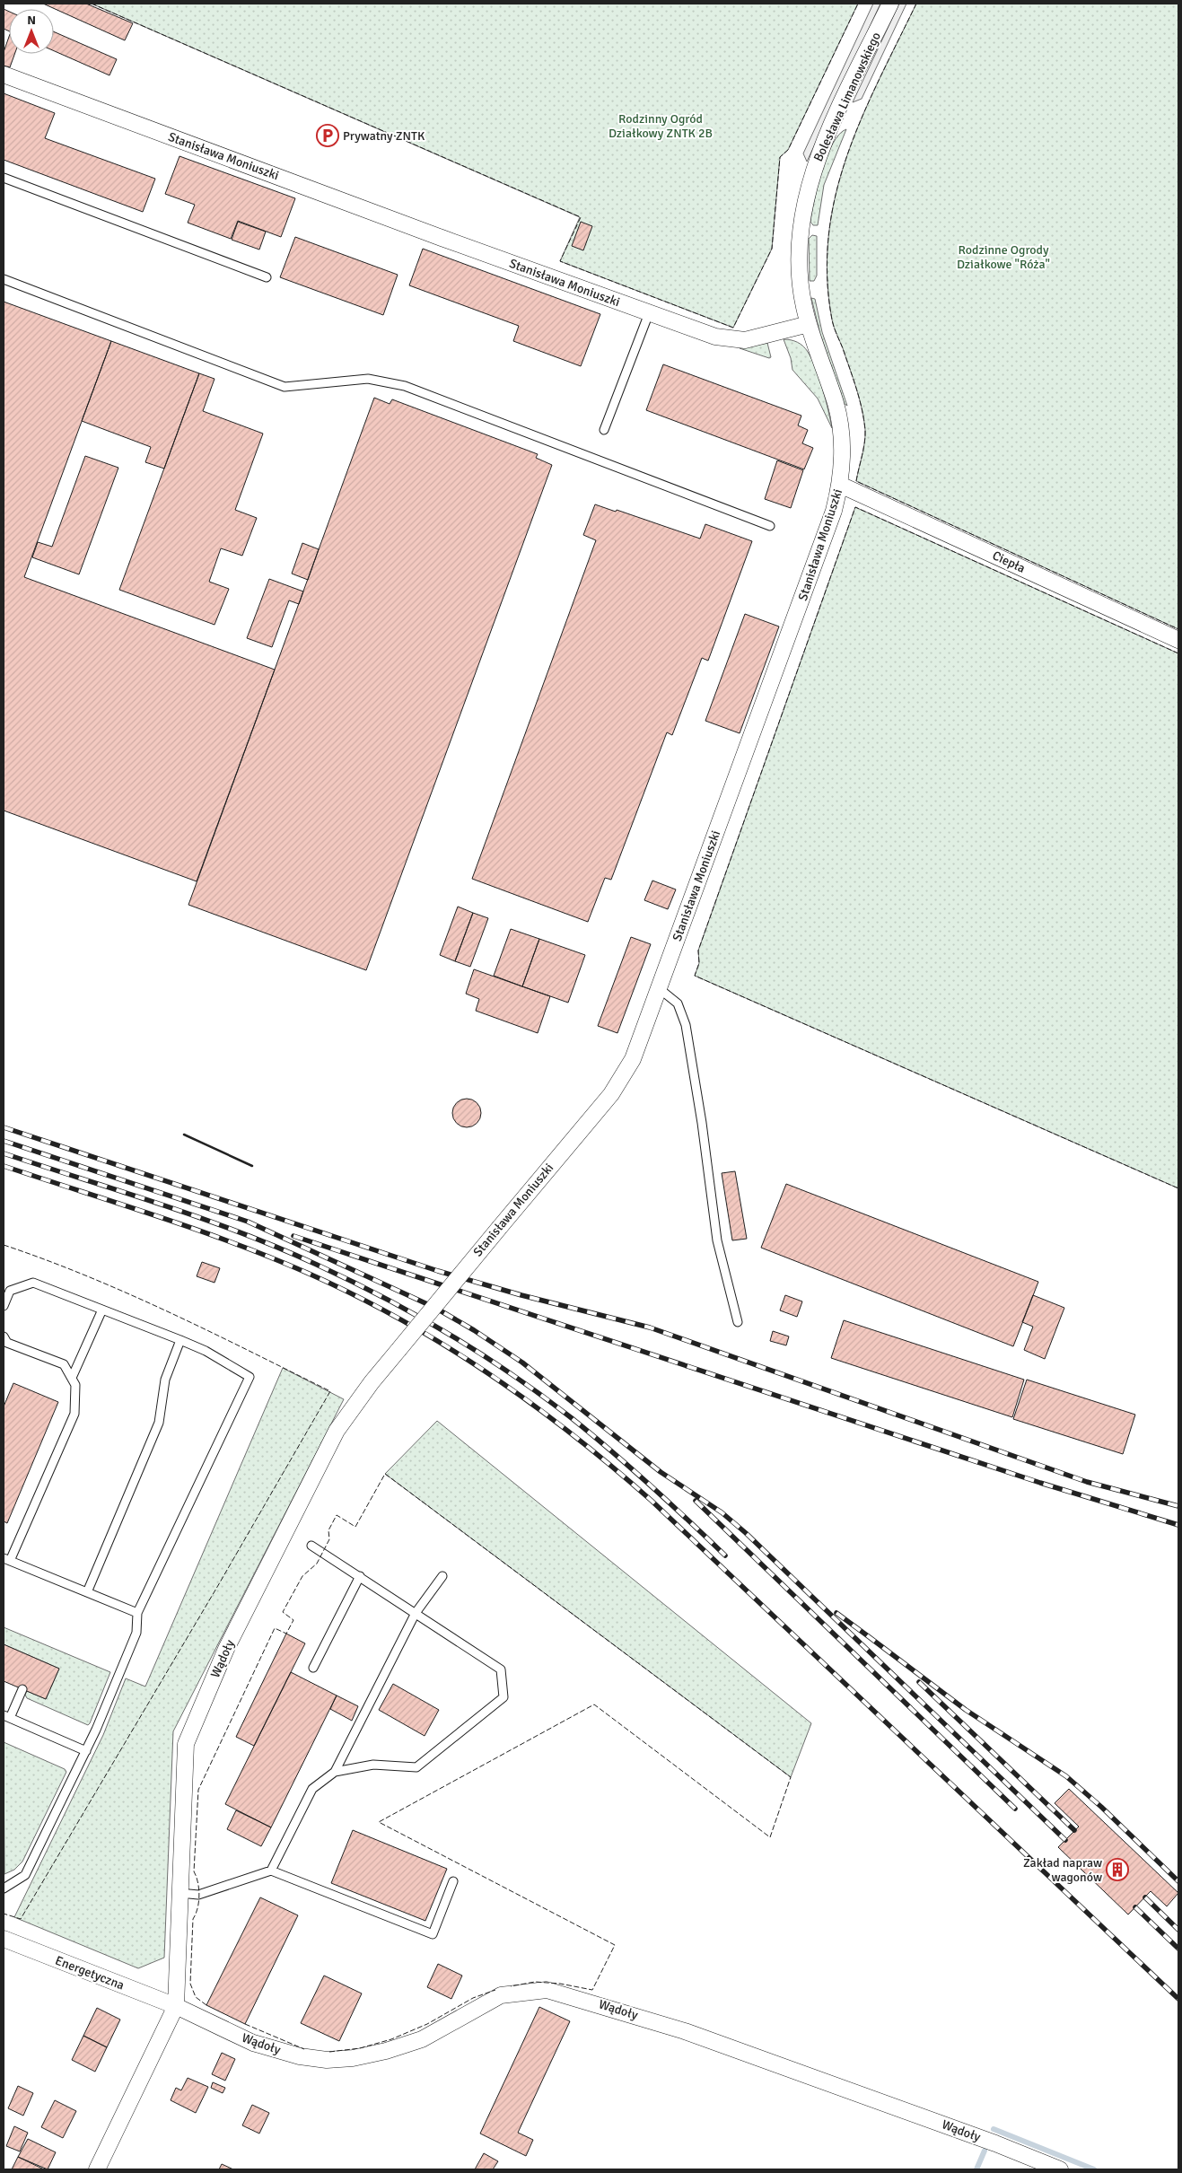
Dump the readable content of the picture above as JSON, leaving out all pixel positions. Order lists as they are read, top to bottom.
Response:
{
  "streets": {
    "street": [
      "Bolesława Limanowskiego",
      "Stanisława Moniuszki",
      "Ciepła",
      "Wądoły",
      "Energetyczna"
    ]
  },
  "crossings": [
    ["Bolesława Limanowskiego", "Stanisława Moniuszki"],
    ["Stanisława Moniuszki", "Ciepła"],
    ["Stanisława Moniuszki", "Wądoły"],
    ["Wądoły", "Energetyczna"]
  ],
  "parks": ["Rodzinny Ogród Działkowy ZNTK 2B", "Rodzinne Ogrody Działkowe \"Róża\""],
  "places": {
    "parking": ["Prywatny ZNTK"],
    "building": ["Zakład napraw wagonów"]
  },
  "north": "top"
}
